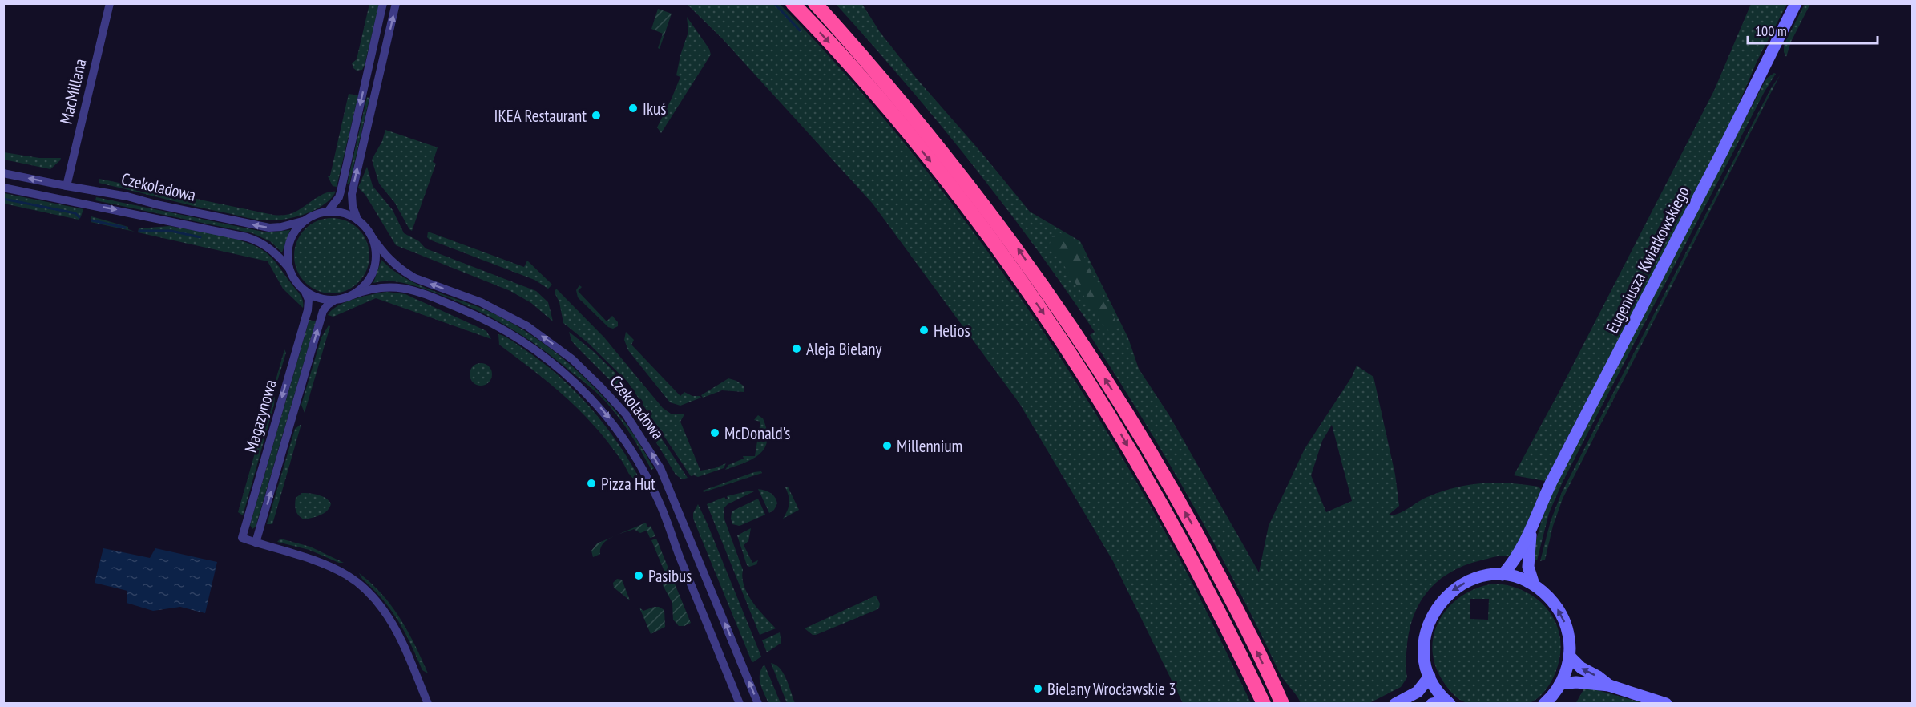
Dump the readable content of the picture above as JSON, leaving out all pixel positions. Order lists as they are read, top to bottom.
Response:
{
  "streets": {
    "main road": ["Eugeniusza Kwiatkowskiego"],
    "street": ["MacMillana", "Czekoladowa", "Magazynowa"]
  },
  "crossings": [
    ["MacMillana", "Czekoladowa"],
    ["Czekoladowa", "Magazynowa"]
  ],
  "places": [
    "Ikuś",
    "IKEA Restaurant",
    "Helios",
    "Aleja Bielany",
    "McDonald's",
    "Millennium",
    "Pizza Hut",
    "Pasibus",
    "Bielany Wrocławskie 3"
  ],
  "scale_bar": "100 m"
}
